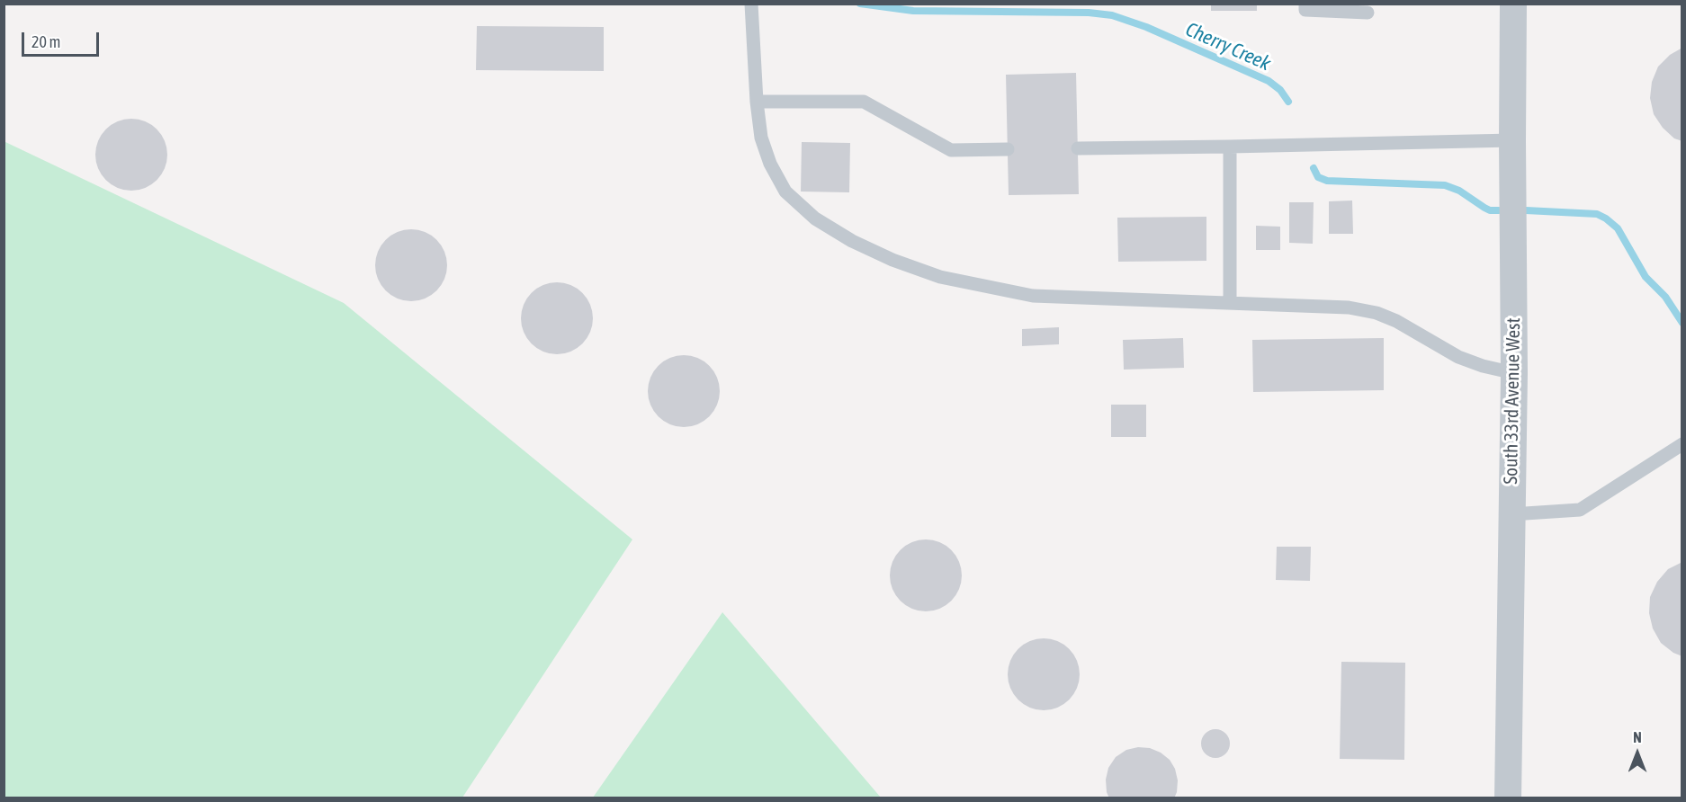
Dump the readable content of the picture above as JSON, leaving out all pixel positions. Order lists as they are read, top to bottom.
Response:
{
  "streets": {
    "street": ["South 33rd Avenue West"]
  },
  "water": ["Cherry Creek"],
  "scale_bar": "20 m",
  "north": "top"
}
